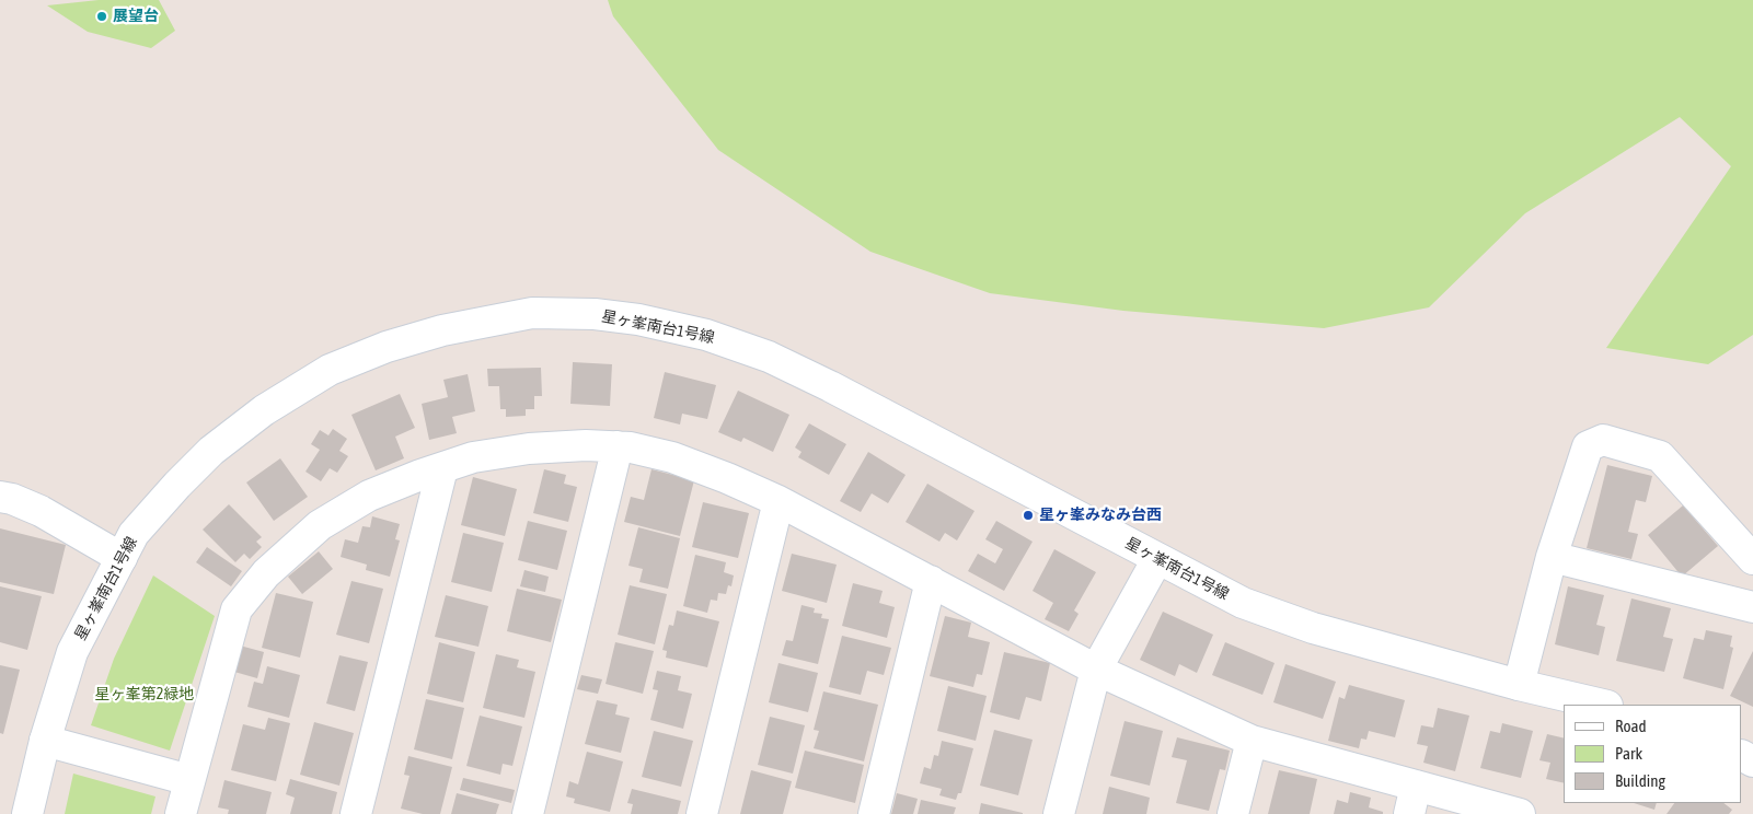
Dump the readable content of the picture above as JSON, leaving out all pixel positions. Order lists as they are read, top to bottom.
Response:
{
  "streets": {
    "street": ["星ヶ峯南台1号線"]
  },
  "parks": ["星ヶ峯第2緑地"],
  "places": ["展望台", "星ヶ峯みなみ台西"],
  "legend": ["Road", "Park", "Building"]
}
